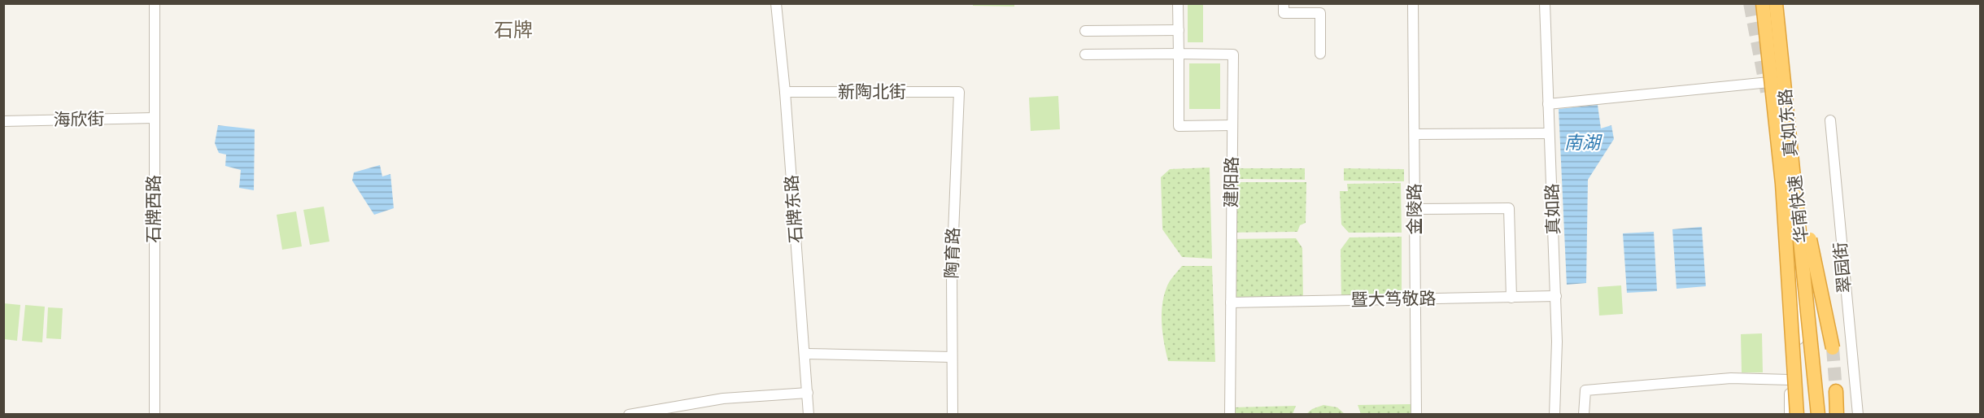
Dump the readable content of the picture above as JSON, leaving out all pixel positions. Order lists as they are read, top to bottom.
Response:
{
  "streets": {
    "highway": ["华南快速"],
    "street": [
      "新陶北街",
      "海欣街",
      "真如东路",
      "建阳路",
      "石牌西路",
      "石牌东路",
      "金陵路",
      "真如路",
      "陶育路",
      "翠园街",
      "暨大笃敬路"
    ]
  },
  "crossings": [
    ["新陶北街", "石牌东路"],
    ["新陶北街", "陶育路"],
    ["海欣街", "石牌西路"],
    ["真如东路", "华南快速"],
    ["建阳路", "暨大笃敬路"],
    ["金陵路", "暨大笃敬路"],
    ["真如路", "暨大笃敬路"]
  ],
  "districts": ["石牌"],
  "water": ["南湖"]
}
